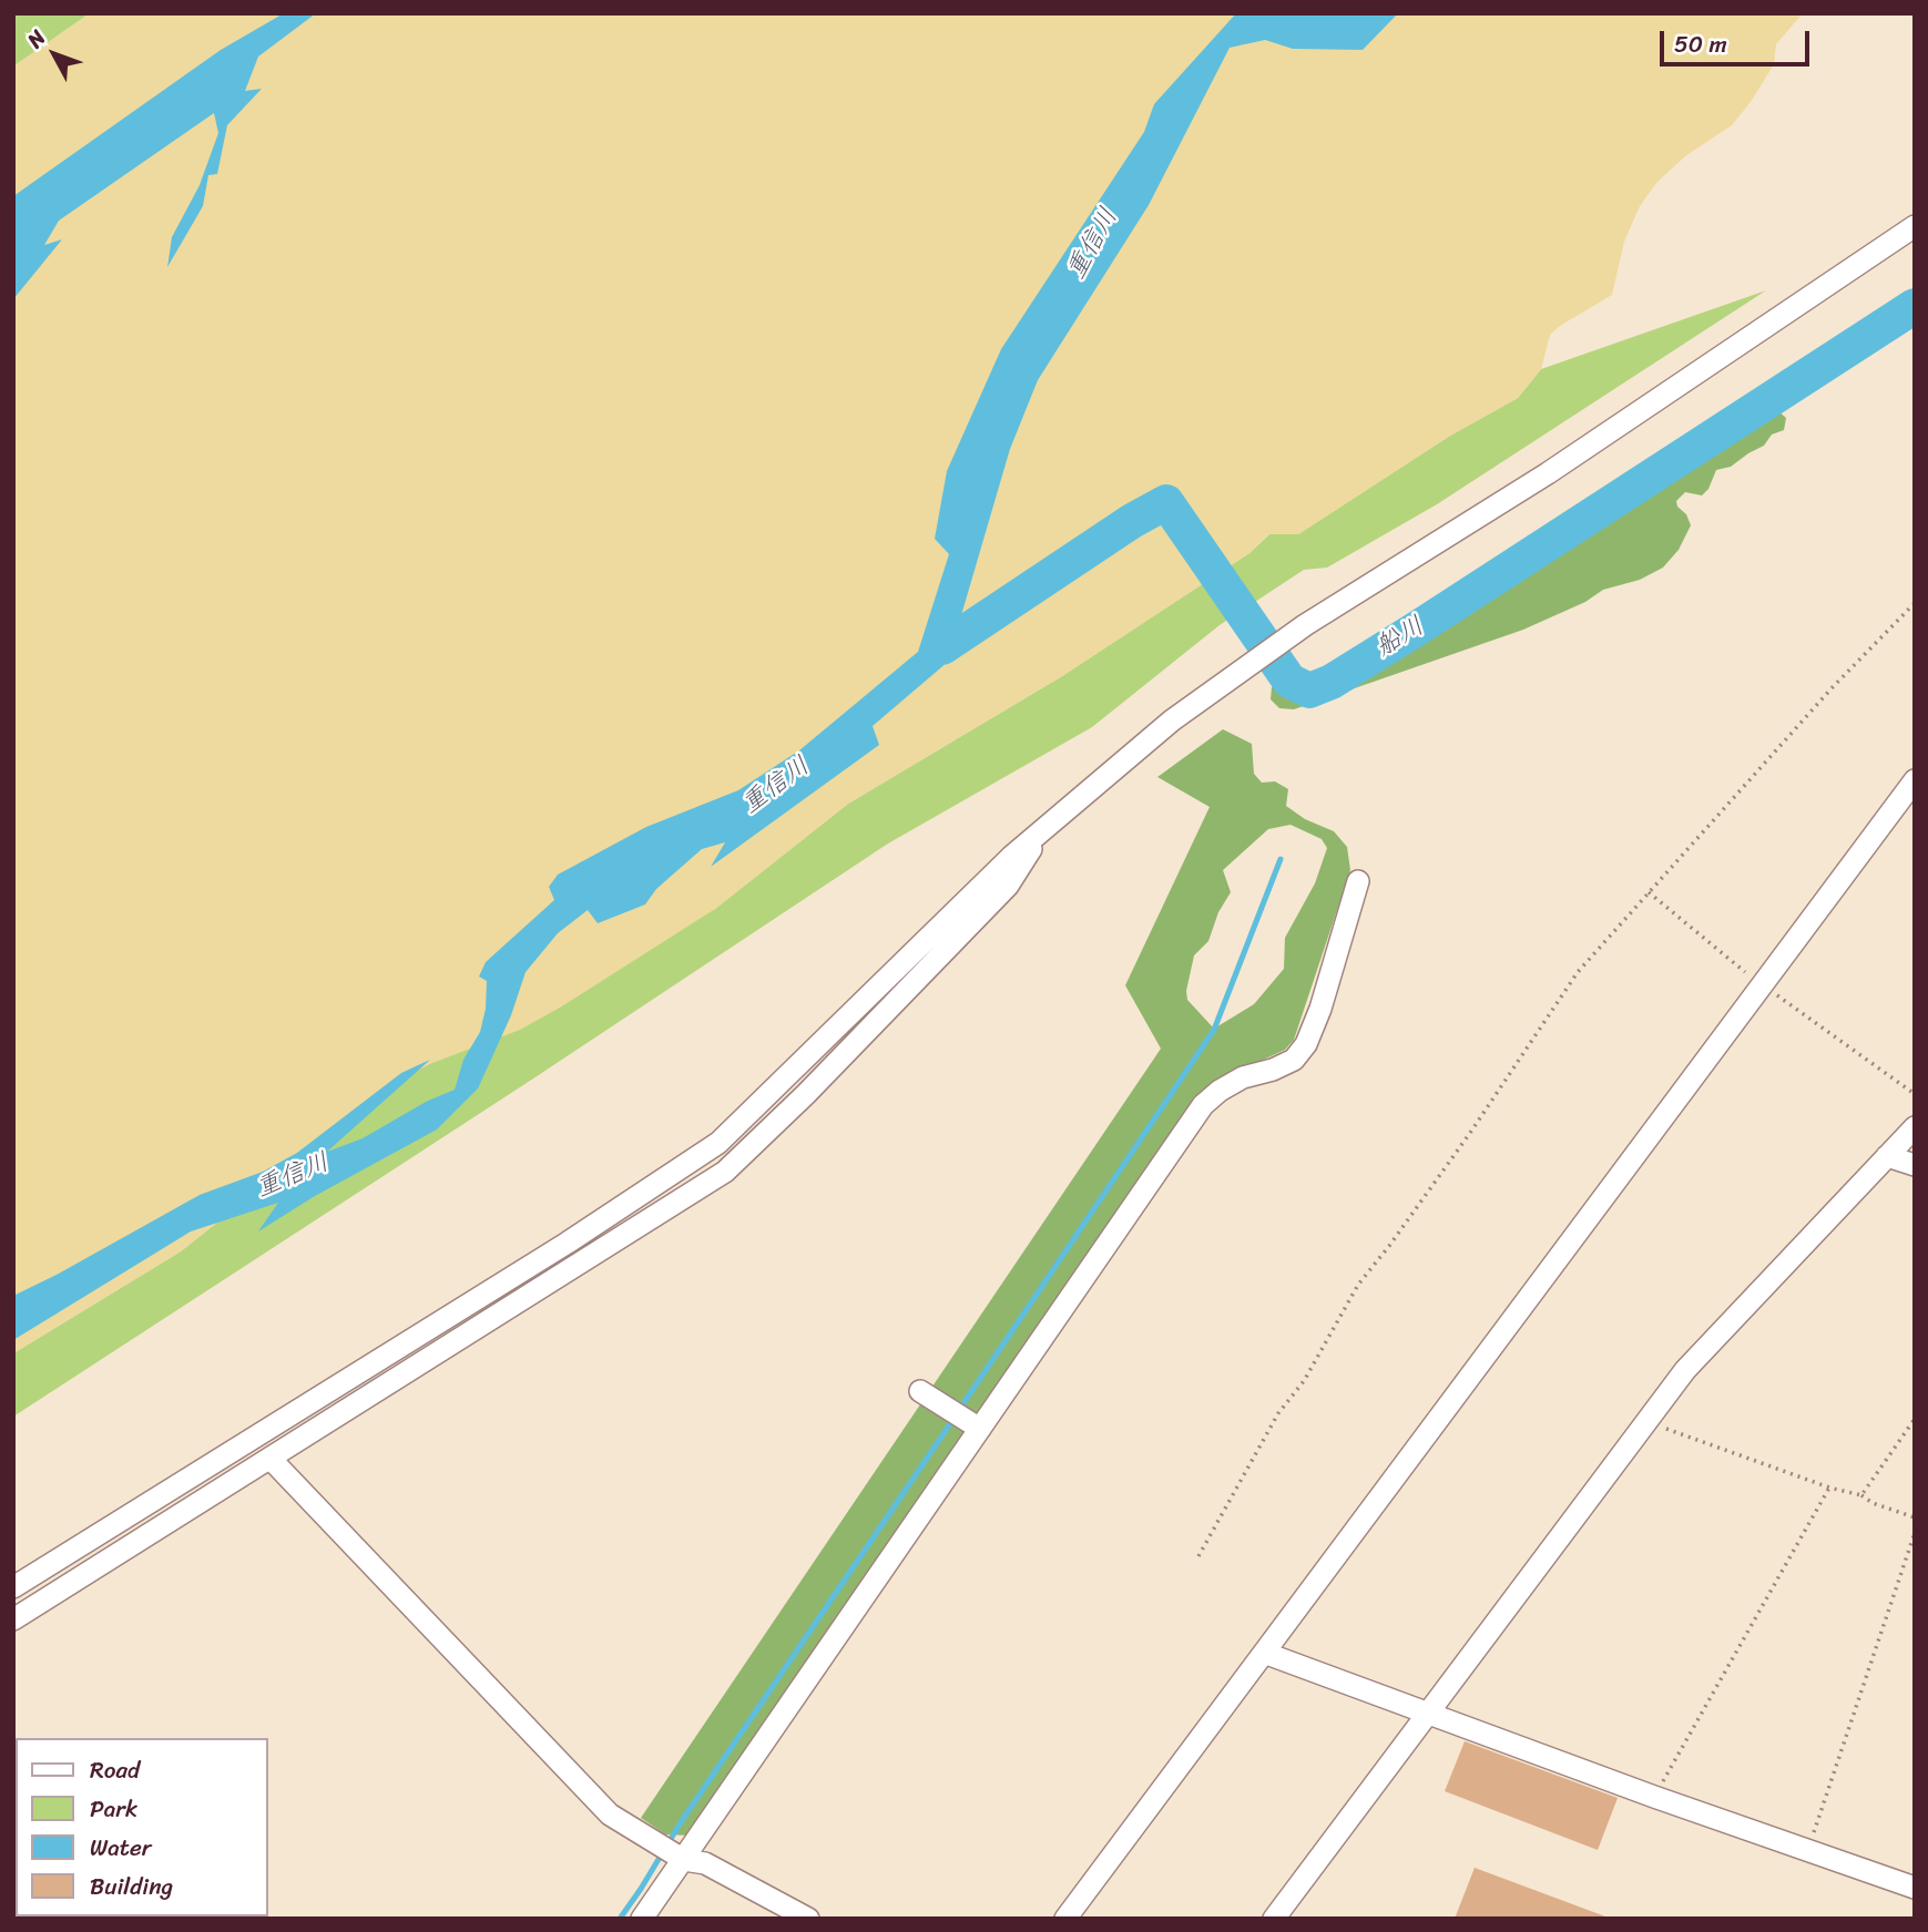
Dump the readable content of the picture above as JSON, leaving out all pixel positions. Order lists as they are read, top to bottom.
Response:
{
  "water": ["重信川", "船川"],
  "legend": [
    "Road",
    "Park",
    "Water",
    "Building"
  ],
  "scale_bar": "50 m",
  "north": "top left"
}
